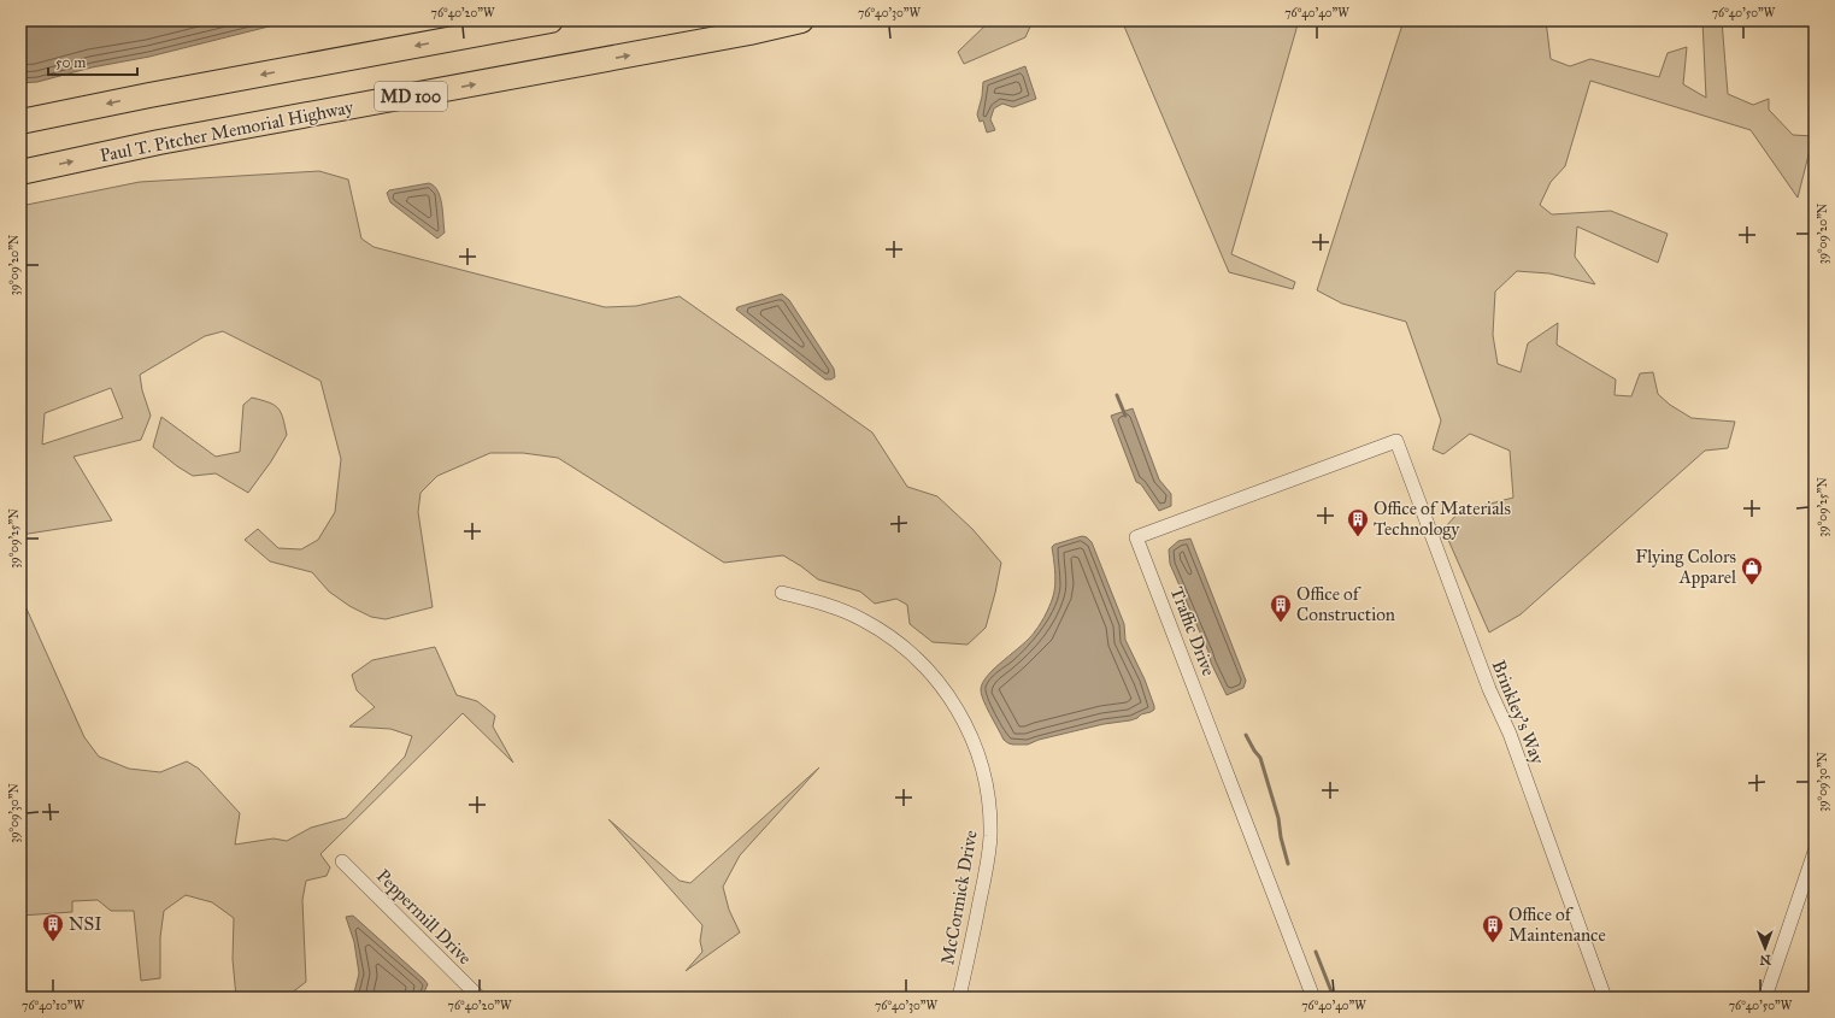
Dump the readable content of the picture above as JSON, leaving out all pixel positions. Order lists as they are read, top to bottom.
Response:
{
  "streets": {
    "highway": ["MD 100", "Paul T. Pitcher Memorial Highway"],
    "street": [
      "Traffic Drive",
      "Brinkley's Way",
      "McCormick Drive",
      "Peppermill Drive"
    ]
  },
  "crossings": [
    ["Traffic Drive", "Brinkley's Way"]
  ],
  "places": {
    "building": [
      "Office of Materials Technology",
      "Office of Construction",
      "NSI",
      "Office of Maintenance"
    ],
    "shop": ["Flying Colors Apparel"]
  },
  "scale_bar": "50 m",
  "north": "bottom",
  "coordinates": [
    "76°40'20\"W",
    "76°40'30\"W",
    "76°40'40\"W",
    "76°40'50\"W",
    "39°09'20\"N",
    "39°09'25\"N",
    "39°09'30\"N",
    "76°40'10\"W"
  ]
}
